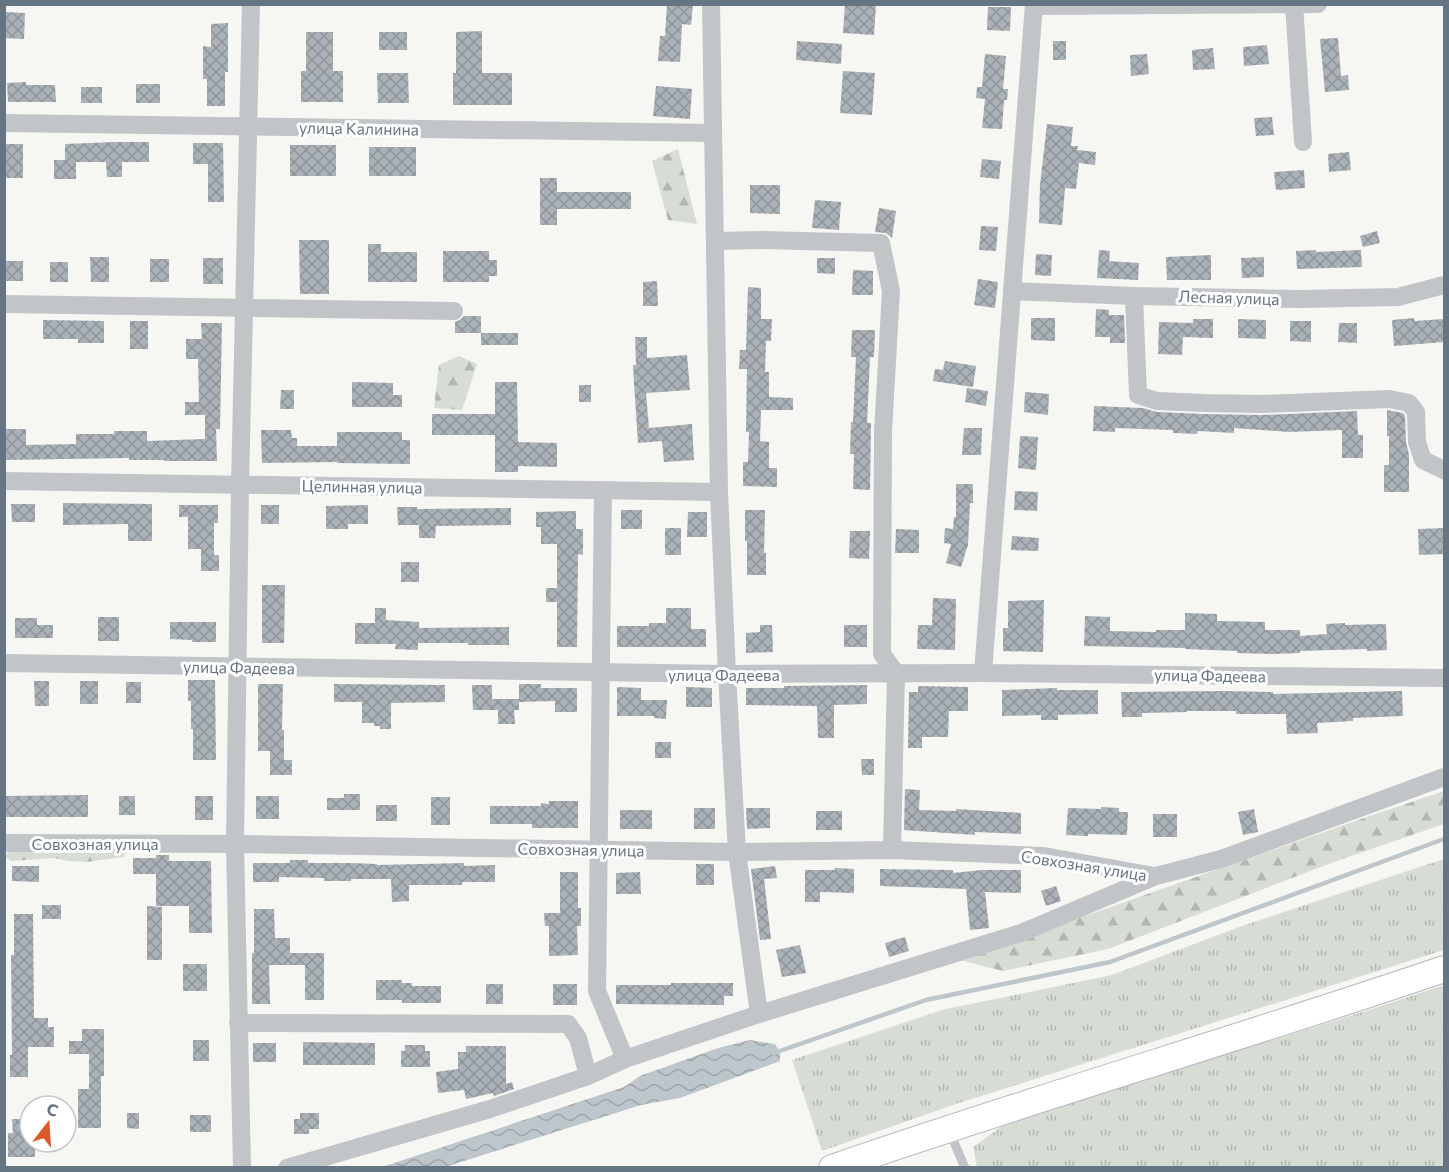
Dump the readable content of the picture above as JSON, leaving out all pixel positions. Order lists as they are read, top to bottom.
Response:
{
  "streets": {
    "street": [
      "улица Калинина",
      "Лесная улица",
      "Целинная улица",
      "улица Фадеева",
      "Совхозная улица"
    ]
  },
  "north": "top"
}
